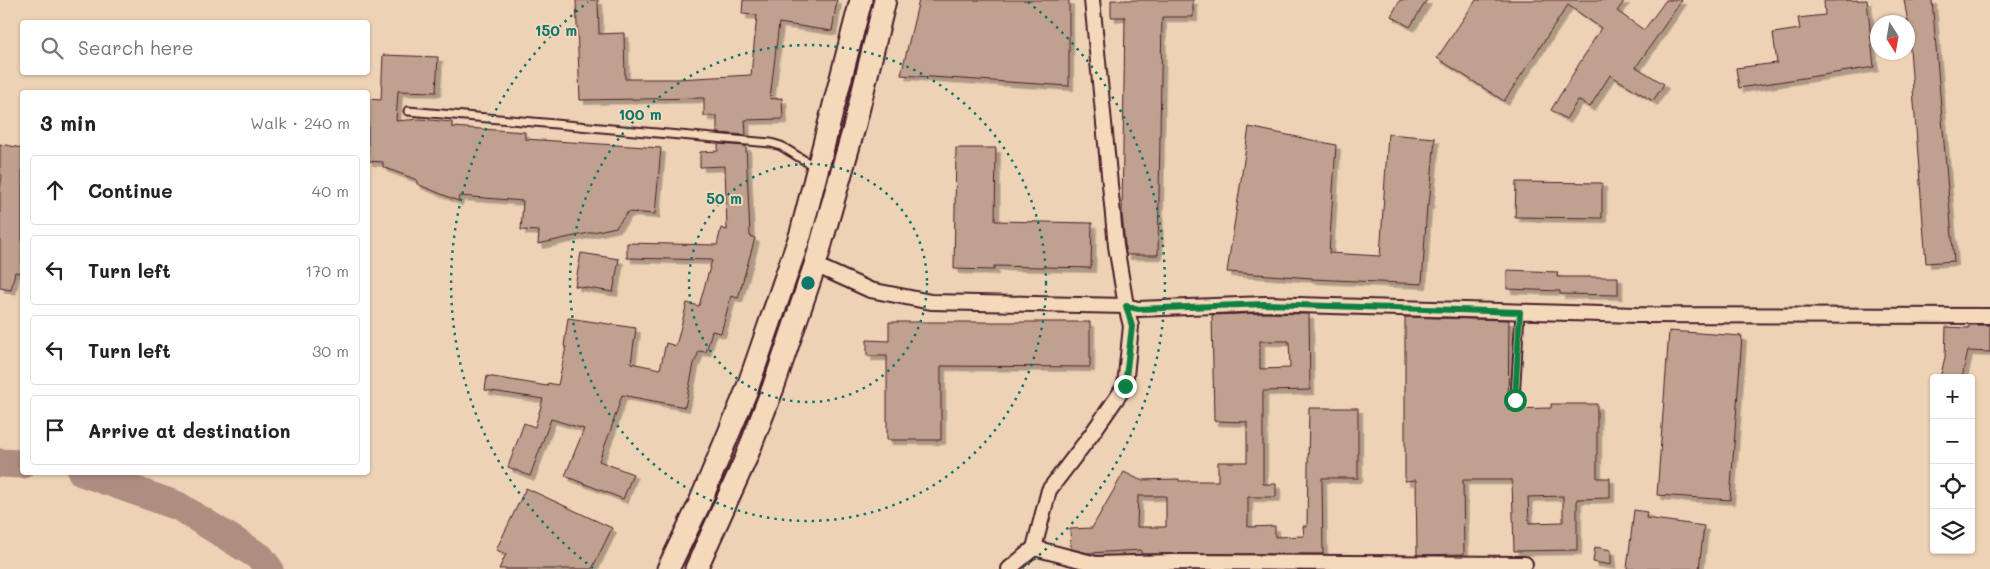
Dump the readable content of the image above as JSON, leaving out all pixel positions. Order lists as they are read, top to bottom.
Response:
{
  "north": "bottom",
  "page": {
    "search": "Search here",
    "heading": ["3 min", "Walk · 240 m"],
    "list": [
      ["Continue", "40 m"],
      ["Turn left", "170 m"],
      ["Turn left", "30 m"],
      "Arrive at destination"
    ],
    "map_buttons": ["+", "−"]
  },
  "rings": ["150 m", "100 m", "50 m"]
}
